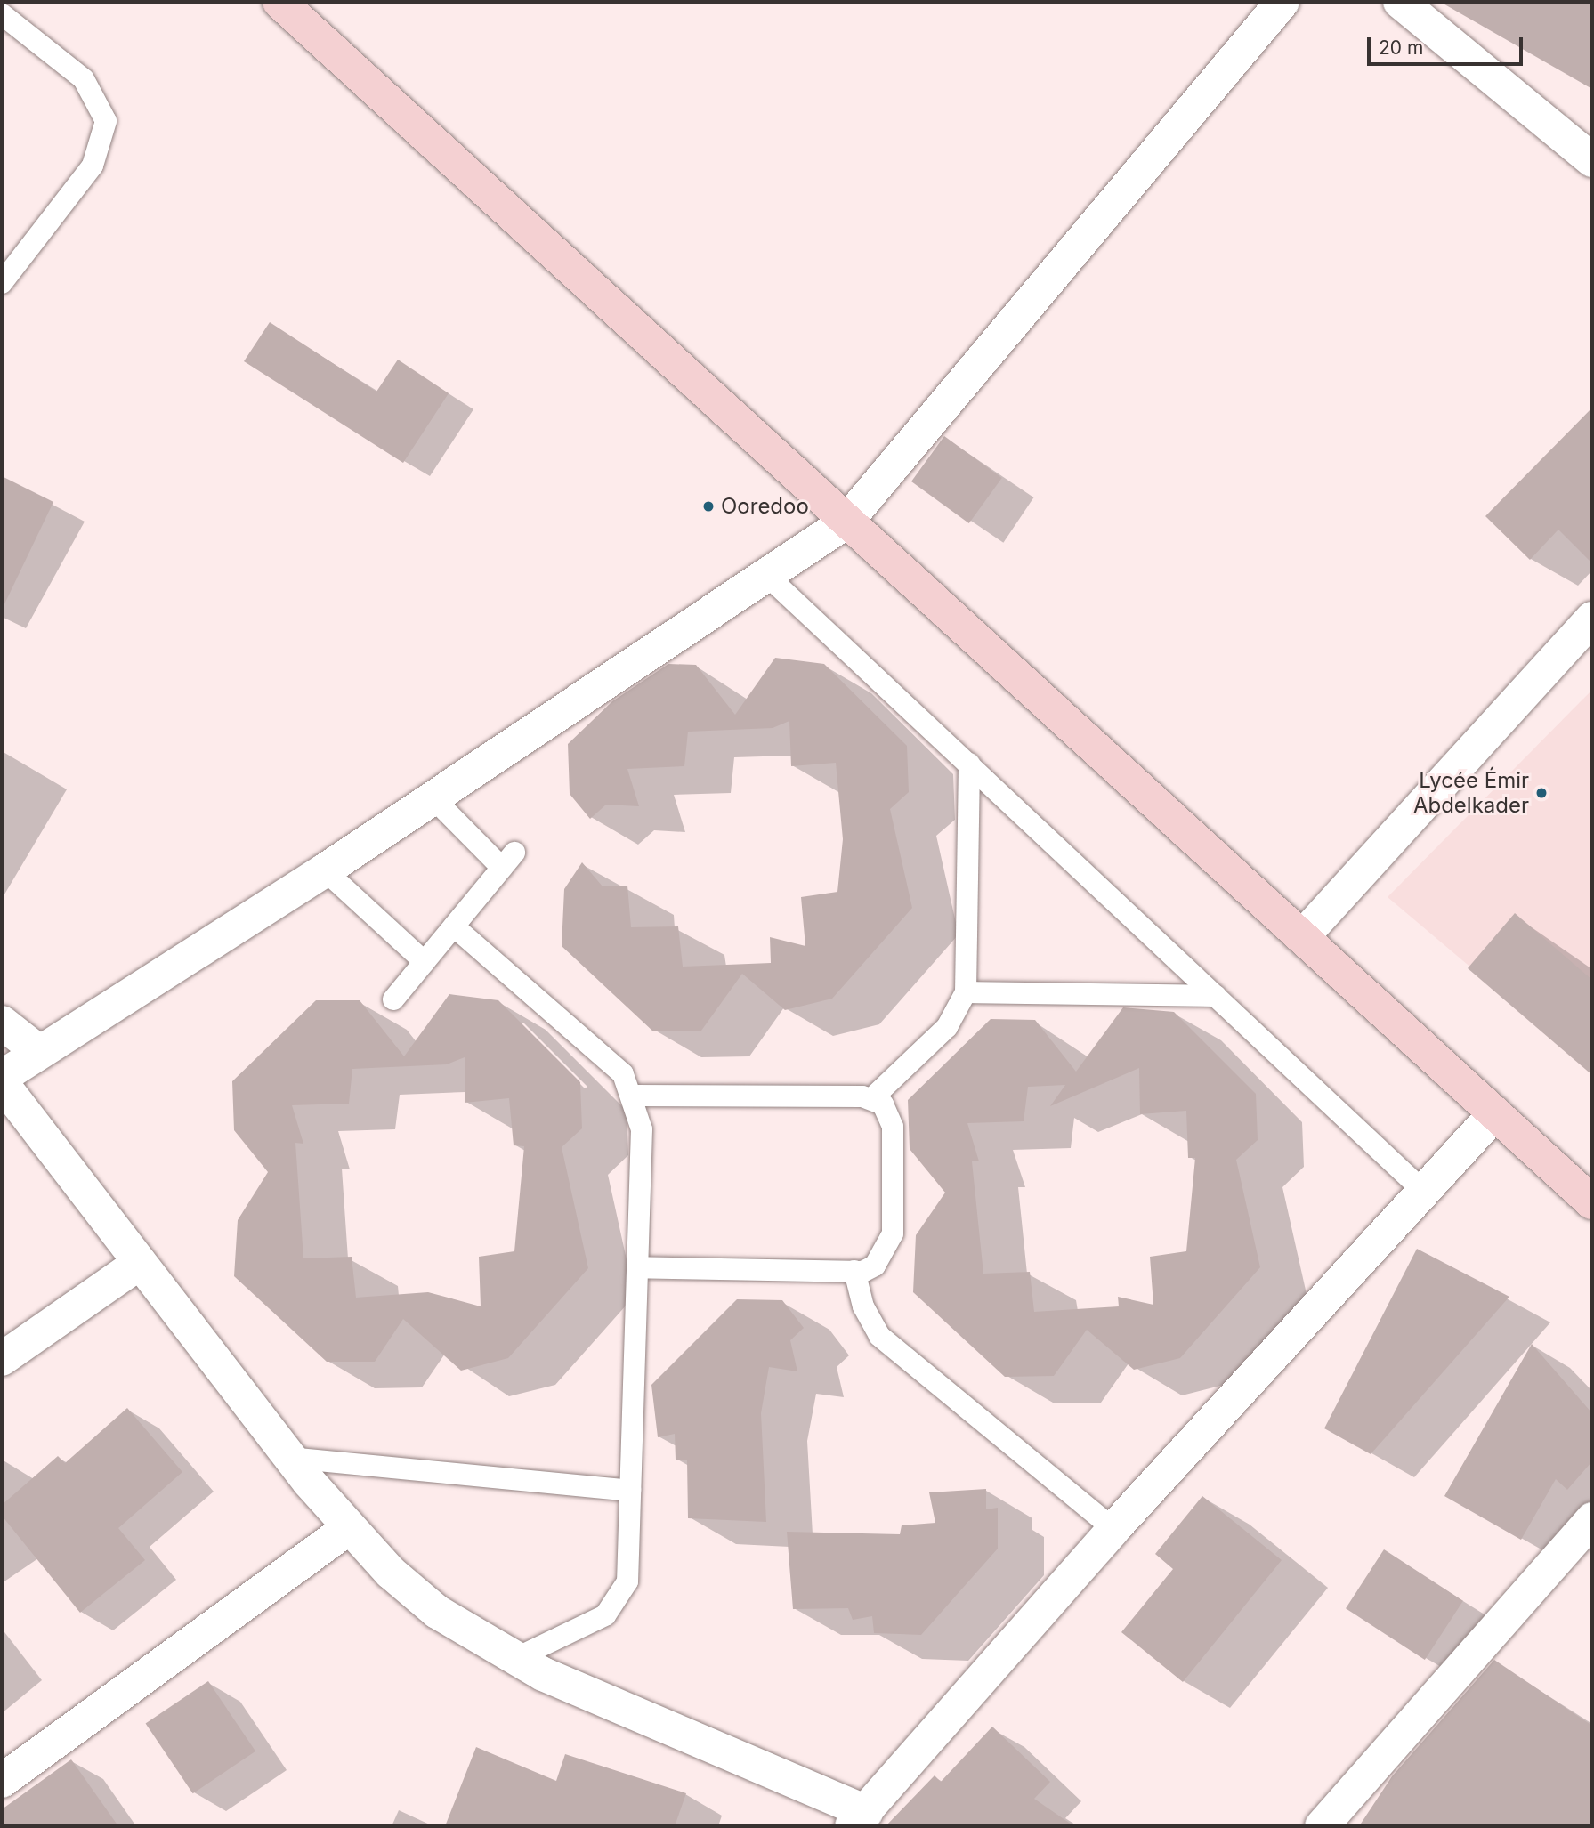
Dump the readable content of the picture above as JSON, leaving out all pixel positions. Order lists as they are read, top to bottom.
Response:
{
  "places": ["Ooredoo", "Lycée Émir Abdelkader"],
  "scale_bar": "20 m"
}
